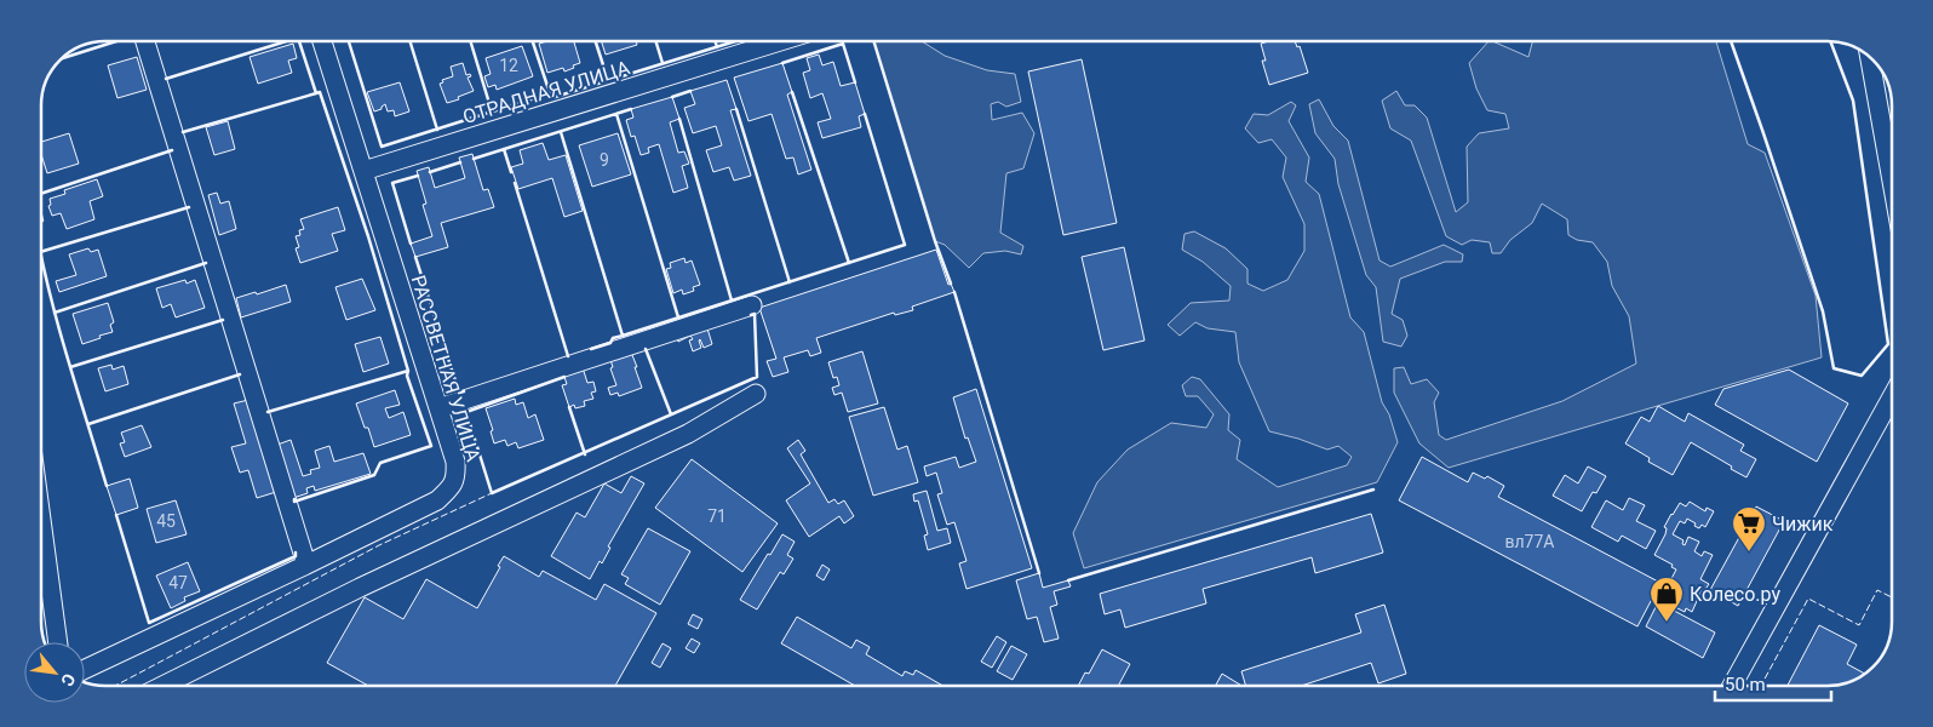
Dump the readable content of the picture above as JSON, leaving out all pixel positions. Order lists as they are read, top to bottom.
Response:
{
  "streets": {
    "street": ["ОТРАДНАЯ УЛИЦА", "РАССВЕТНАЯ УЛИЦА"]
  },
  "crossings": [
    ["ОТРАДНАЯ УЛИЦА", "РАССВЕТНАЯ УЛИЦА"]
  ],
  "places": {
    "supermarket": ["Чижик"],
    "shop": ["Колесо.ру"]
  },
  "house_numbers": [
    "12",
    "9",
    "71",
    "45",
    "вл77А",
    "47"
  ],
  "scale_bar": "50 m",
  "north": "bottom right"
}
